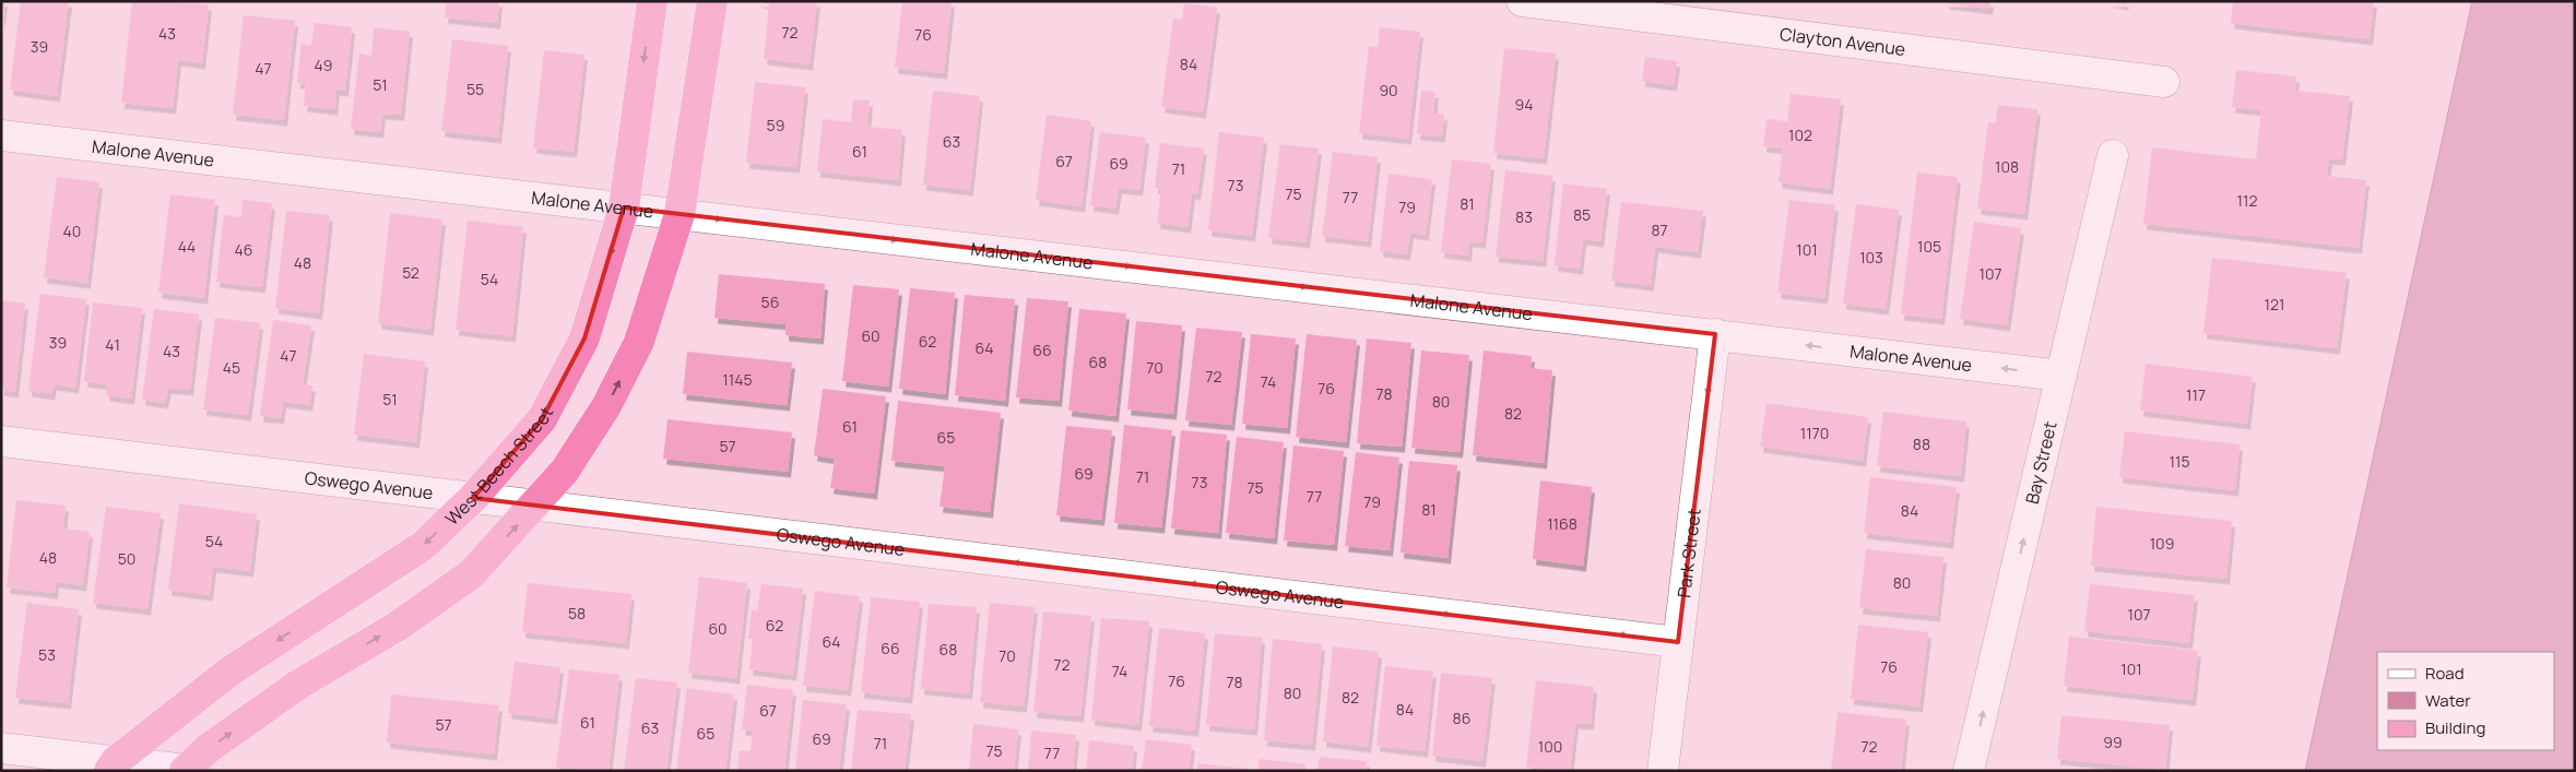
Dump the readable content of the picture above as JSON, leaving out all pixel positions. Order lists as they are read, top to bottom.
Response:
{
  "streets": {
    "highway": ["West Beech Street"],
    "street": [
      "Clayton Avenue",
      "Malone Avenue",
      "Bay Street",
      "Oswego Avenue",
      "Park Street"
    ]
  },
  "crossings": [
    ["Malone Avenue", "Bay Street"],
    ["Malone Avenue", "West Beech Street"],
    ["Malone Avenue", "Park Street"],
    ["West Beech Street", "Oswego Avenue"],
    ["Oswego Avenue", "Park Street"]
  ],
  "one_way": ["Bay Street", "Oswego Avenue", "Park Street"],
  "house_numbers": [
    "72",
    "43",
    "76",
    "39",
    "84",
    "49",
    "47",
    "51",
    "55",
    "90",
    "94",
    "59",
    "102",
    "63",
    "61",
    "67",
    "69",
    "108",
    "71",
    "73",
    "75",
    "77",
    "112",
    "81",
    "79",
    "85",
    "83",
    "87",
    "40",
    "44",
    "105",
    "46",
    "101",
    "103",
    "48",
    "52",
    "107",
    "54",
    "56",
    "121",
    "60",
    "62",
    "39",
    "41",
    "64",
    "66",
    "43",
    "47",
    "68",
    "45",
    "70",
    "72",
    "1145",
    "74",
    "76",
    "78",
    "117",
    "51",
    "80",
    "82",
    "61",
    "1170",
    "65",
    "88",
    "57",
    "115",
    "69",
    "71",
    "73",
    "75",
    "77",
    "79",
    "81",
    "84",
    "1168",
    "54",
    "109",
    "48",
    "50",
    "80",
    "58",
    "107",
    "62",
    "60",
    "64",
    "66",
    "68",
    "53",
    "70",
    "72",
    "76",
    "101",
    "74",
    "76",
    "78",
    "80",
    "82",
    "84",
    "67",
    "86",
    "61",
    "57",
    "63",
    "65",
    "69",
    "99",
    "71",
    "100",
    "72",
    "75",
    "77"
  ],
  "legend": ["Road", "Water", "Building"]
}
